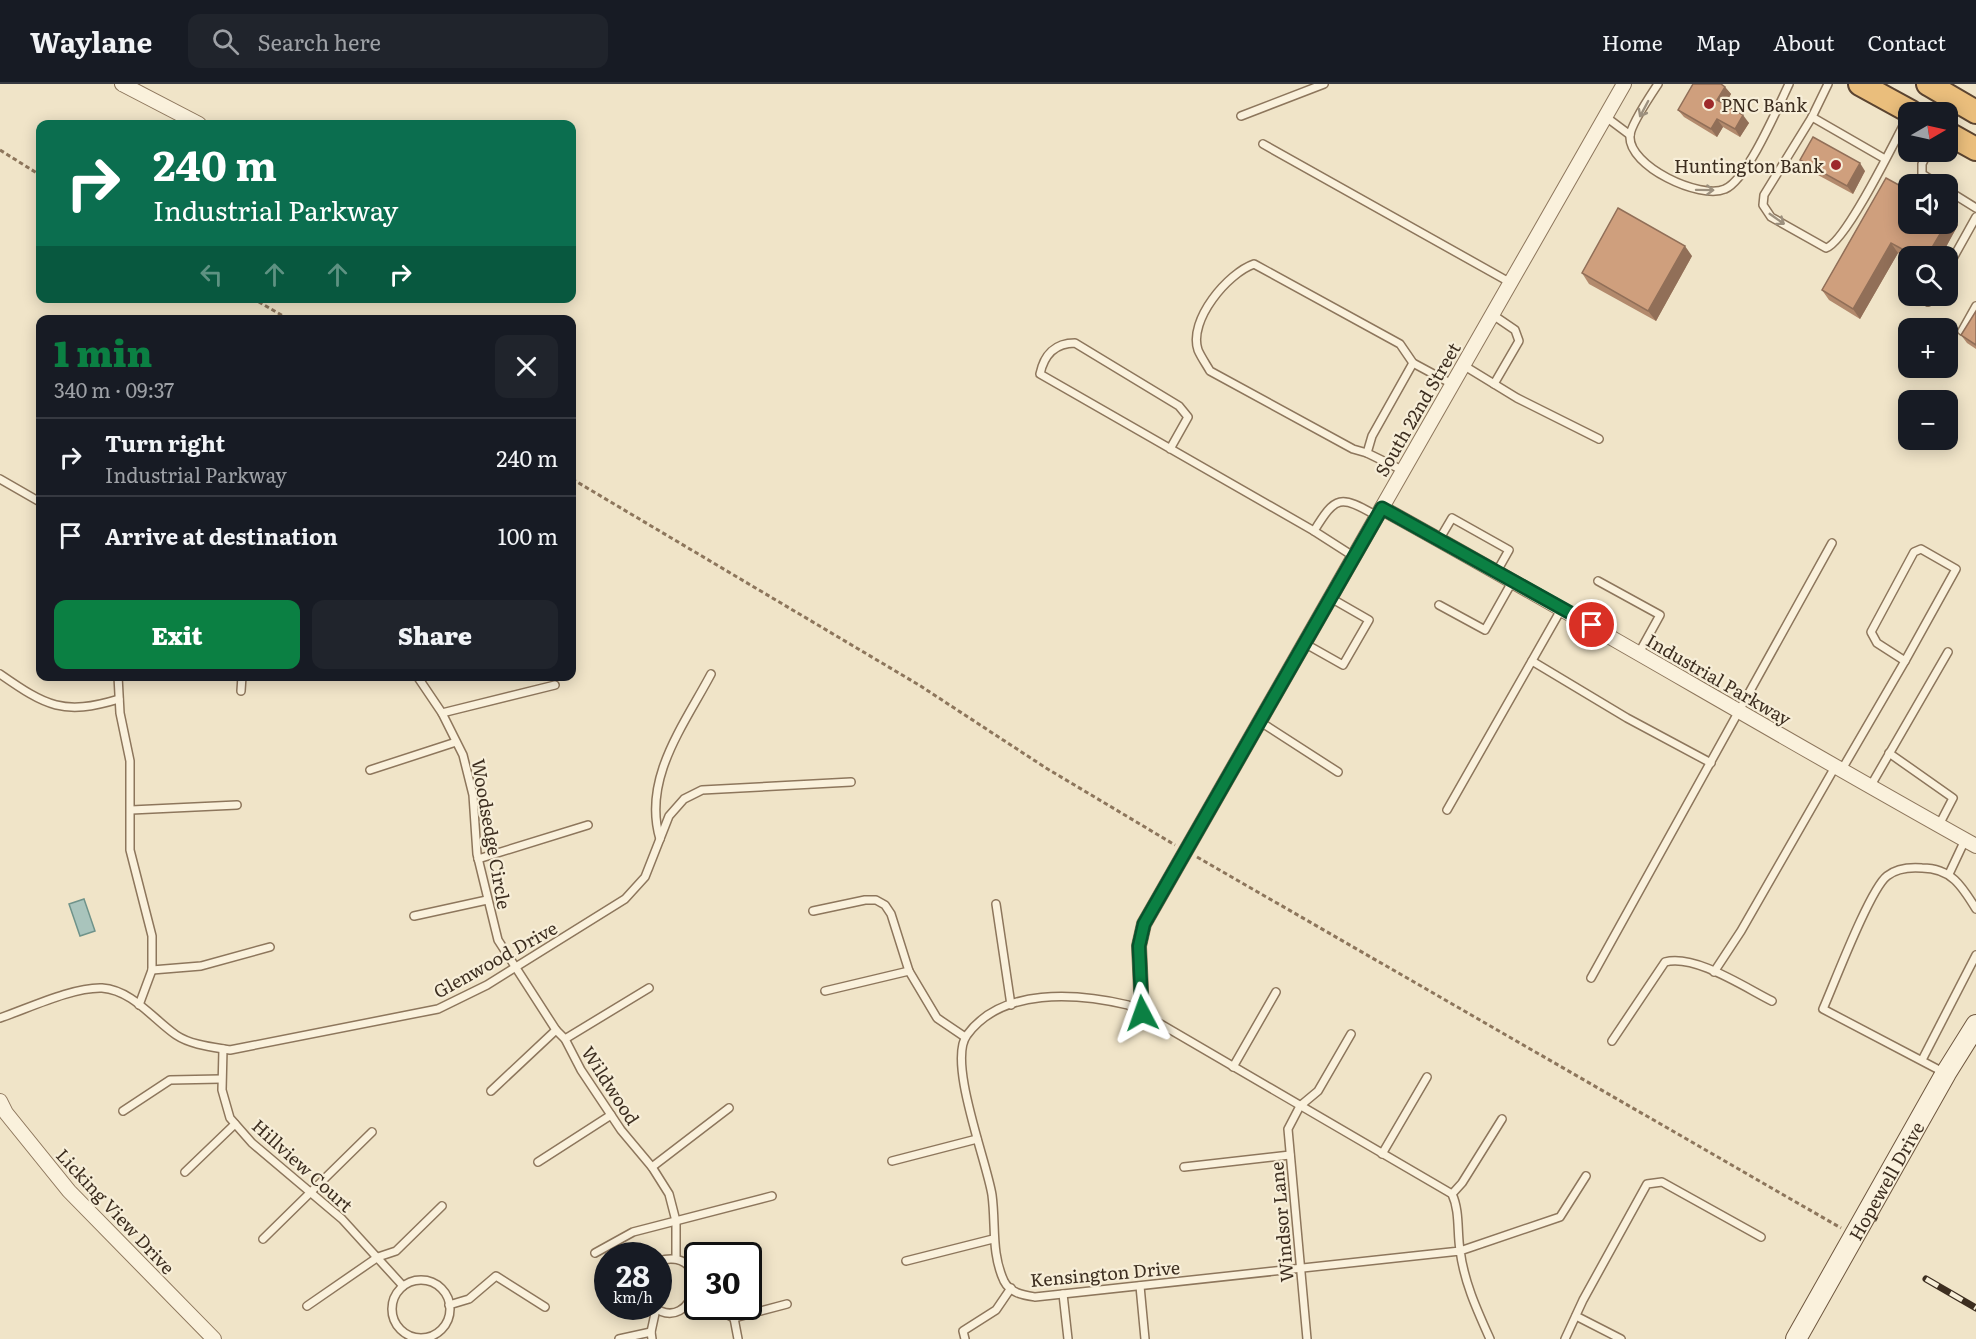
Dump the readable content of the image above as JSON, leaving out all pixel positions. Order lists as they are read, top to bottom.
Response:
{
  "streets": {
    "main road": ["Hopewell Drive"],
    "street": ["South 22nd Street", "Industrial Parkway", "Licking View Drive"],
    "lane": [
      "Woodsedge Circle",
      "Glenwood Drive",
      "Wildwood",
      "Hillview Court",
      "Windsor Lane",
      "Kensington Drive"
    ]
  },
  "crossings": [
    ["South 22nd Street", "Industrial Parkway"],
    ["Woodsedge Circle", "Glenwood Drive"],
    ["Woodsedge Circle", "Wildwood"],
    ["Glenwood Drive", "Wildwood"],
    ["Glenwood Drive", "Hillview Court"],
    ["Windsor Lane", "Kensington Drive"]
  ],
  "places": ["PNC Bank", "Huntington Bank"],
  "north": "right",
  "page": {
    "header": "Waylane",
    "search": "Search here",
    "nav": [
      "Home",
      "Map",
      "About",
      "Contact"
    ],
    "map_buttons": ["+", "−"],
    "turn": ["240 m", "Industrial Parkway"],
    "heading": ["1 min", "340 m · 09:37"],
    "list": [
      {
        "name": "Turn right",
        "note": "Industrial Parkway",
        "value": "240 m"
      },
      {
        "name": "Arrive at destination",
        "value": "100 m"
      }
    ],
    "buttons": ["Exit", "Share"],
    "speed": "28 km/h",
    "limit": "30"
  }
}
